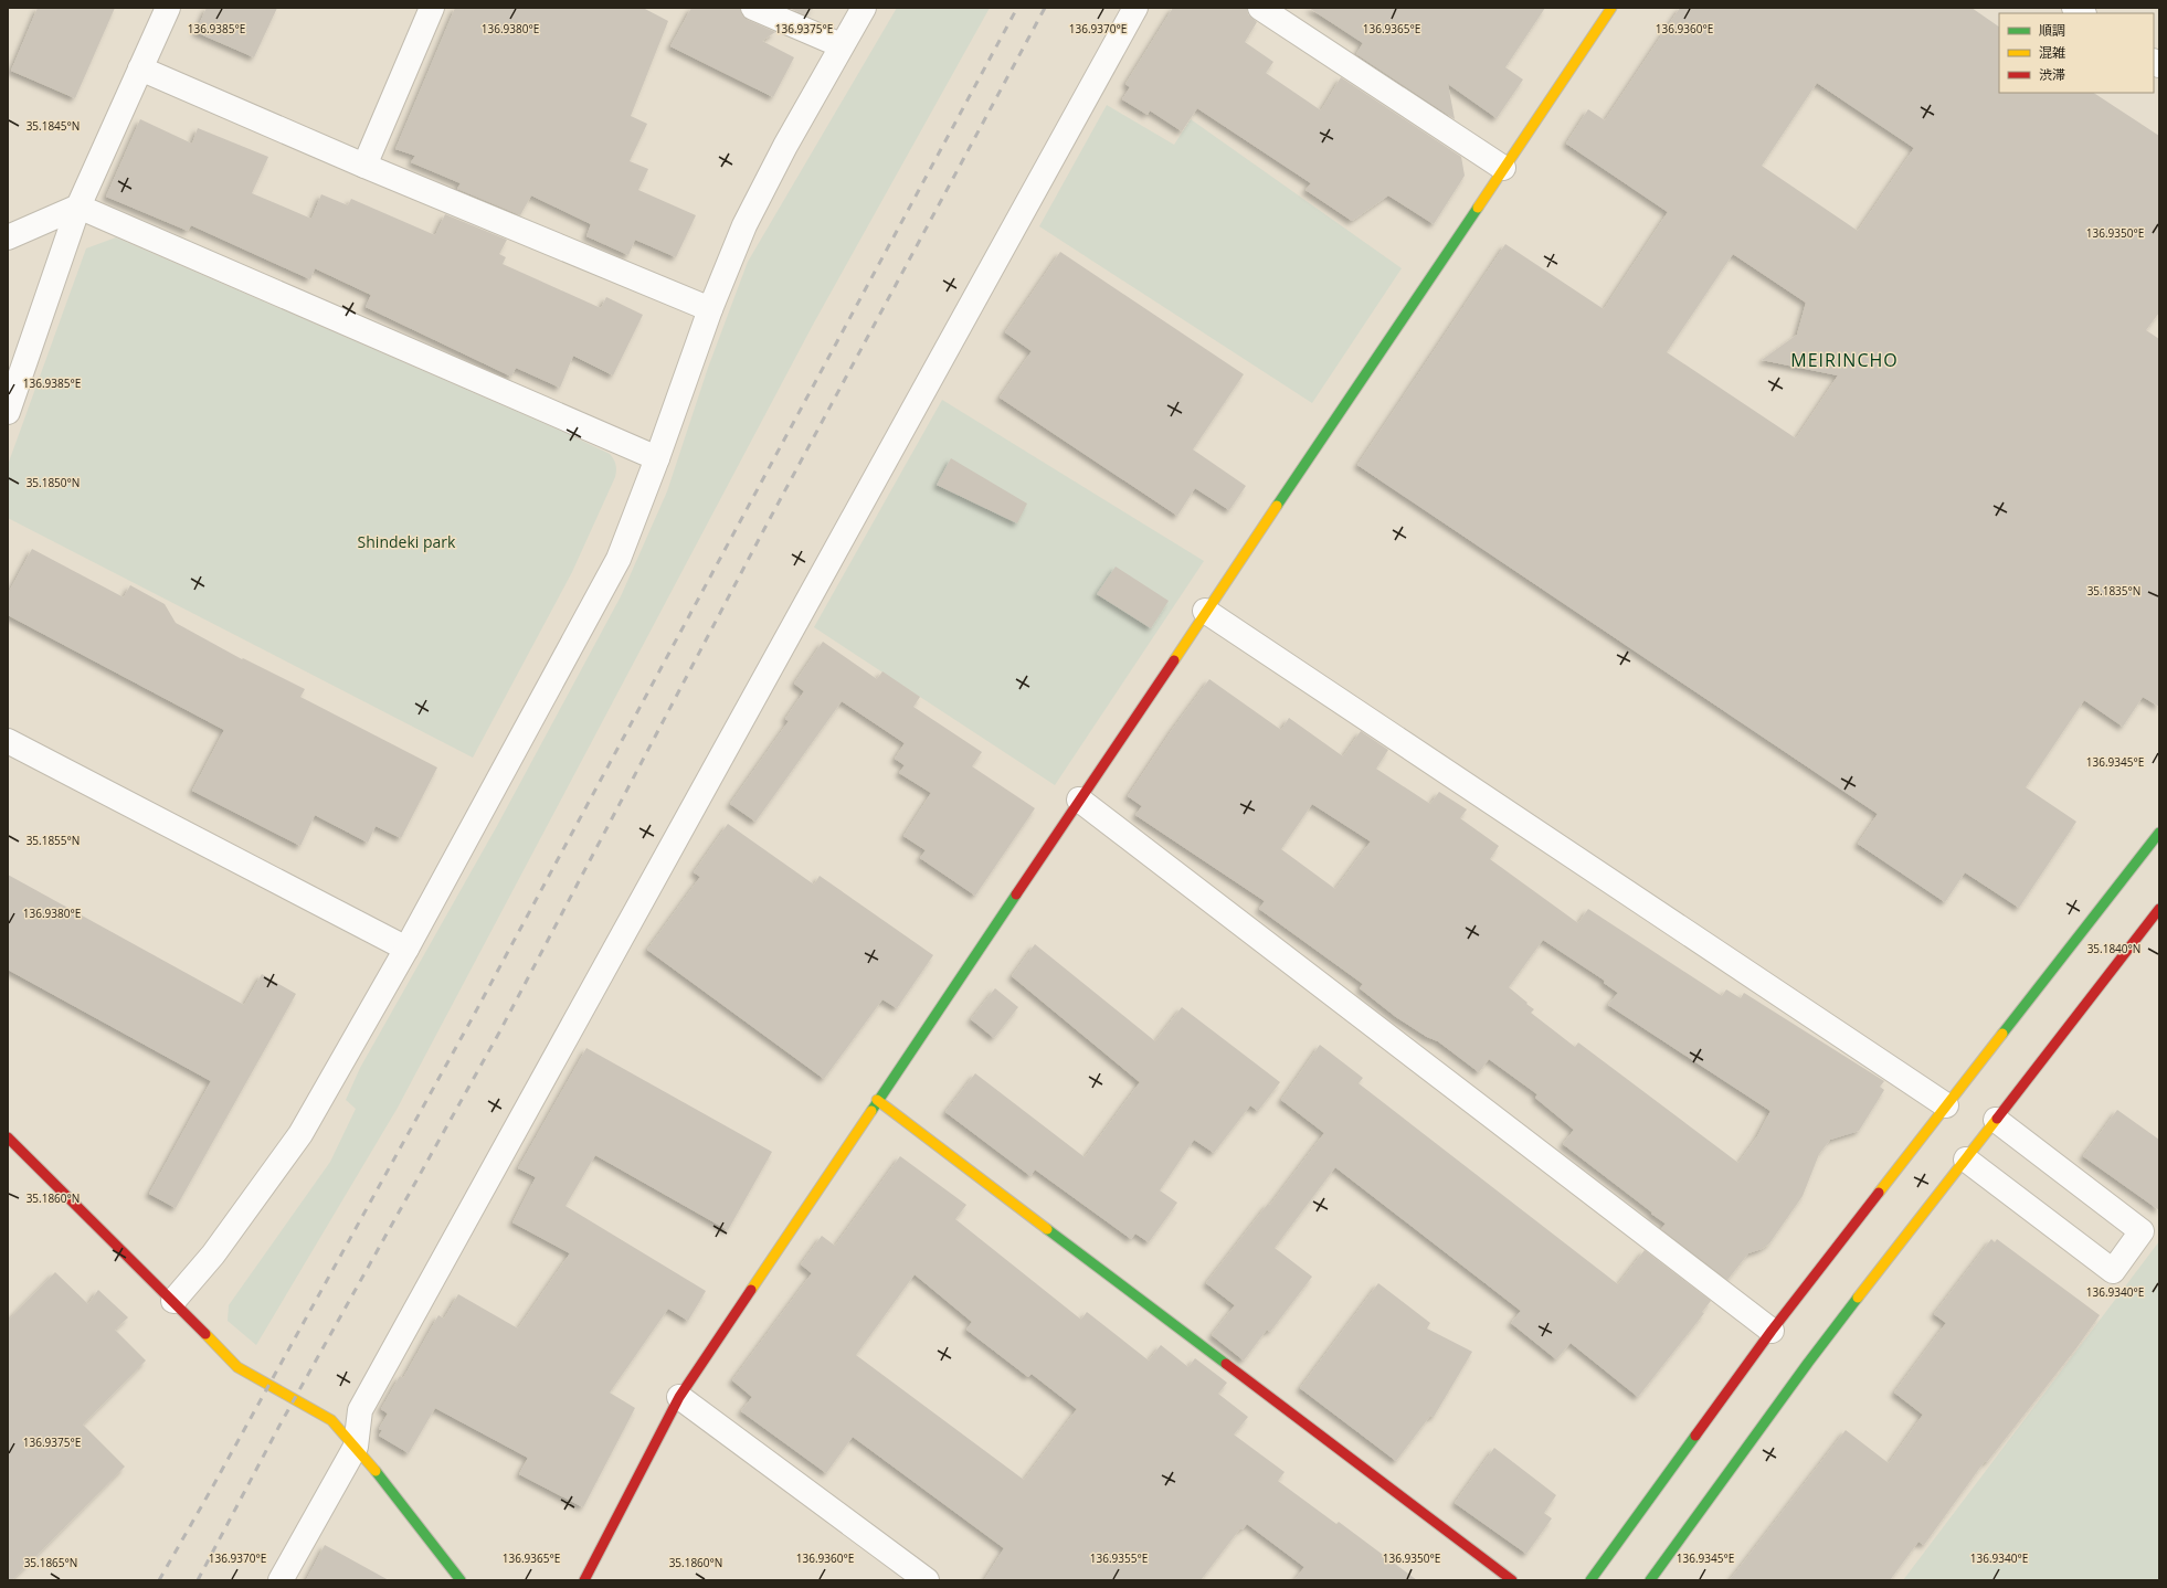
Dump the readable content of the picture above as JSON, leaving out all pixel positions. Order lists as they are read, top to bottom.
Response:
{
  "districts": ["MEIRINCHO"],
  "parks": ["Shindeki park"],
  "legend": ["順調", "混雑", "渋滞"],
  "coordinates": [
    "136.9385°E",
    "136.9380°E",
    "136.9375°E",
    "136.9370°E",
    "136.9365°E",
    "136.9360°E",
    "35.1845°N",
    "136.9350°E",
    "35.1850°N",
    "35.1835°N",
    "136.9345°E",
    "35.1855°N",
    "35.1840°N",
    "35.1860°N",
    "136.9340°E",
    "136.9355°E",
    "35.1865°N"
  ]
}
